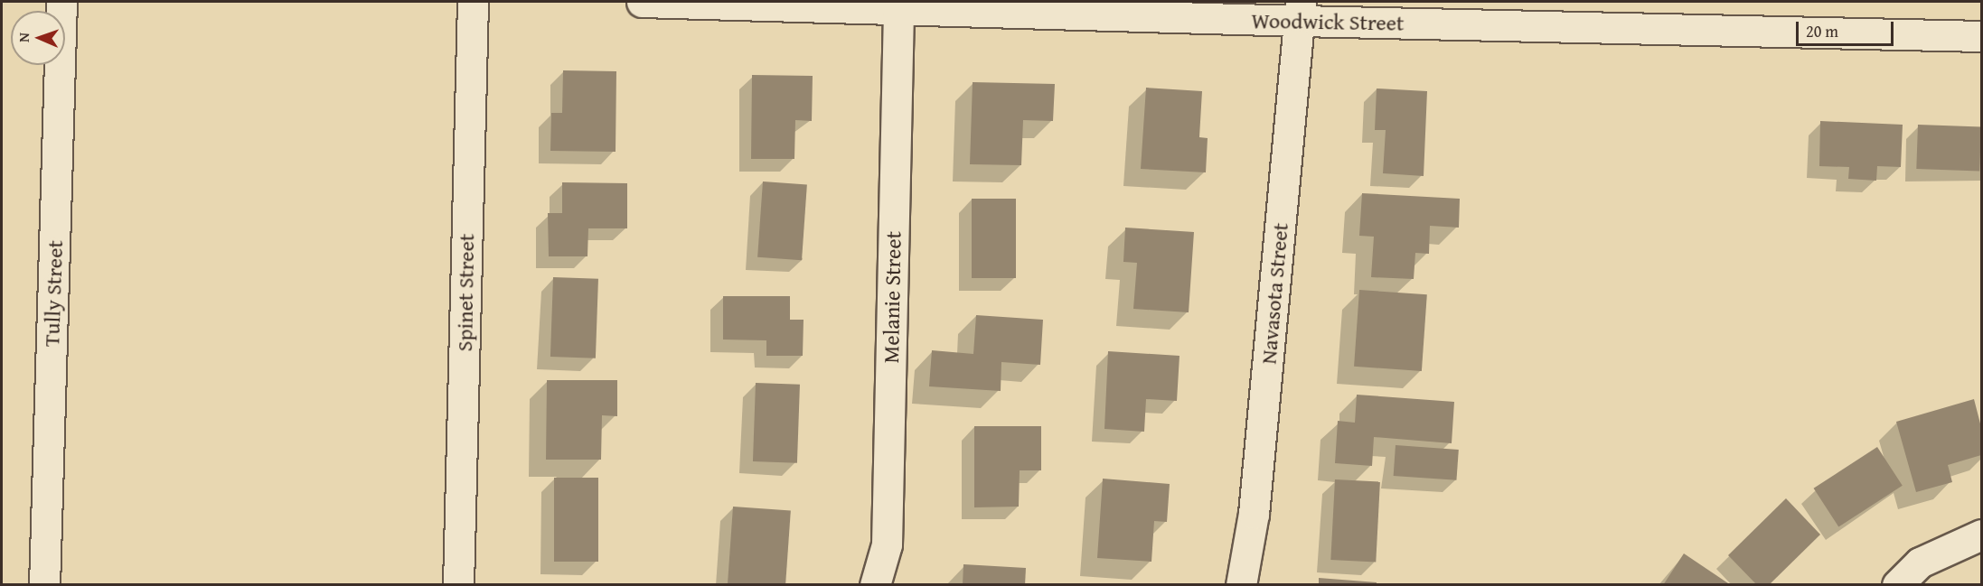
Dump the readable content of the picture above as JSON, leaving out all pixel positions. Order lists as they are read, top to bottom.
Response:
{
  "streets": {
    "street": [
      "Woodwick Street",
      "Spinet Street",
      "Tully Street",
      "Navasota Street",
      "Melanie Street"
    ]
  },
  "crossings": [
    ["Woodwick Street", "Navasota Street"],
    ["Woodwick Street", "Melanie Street"]
  ],
  "scale_bar": "20 m",
  "north": "left"
}
